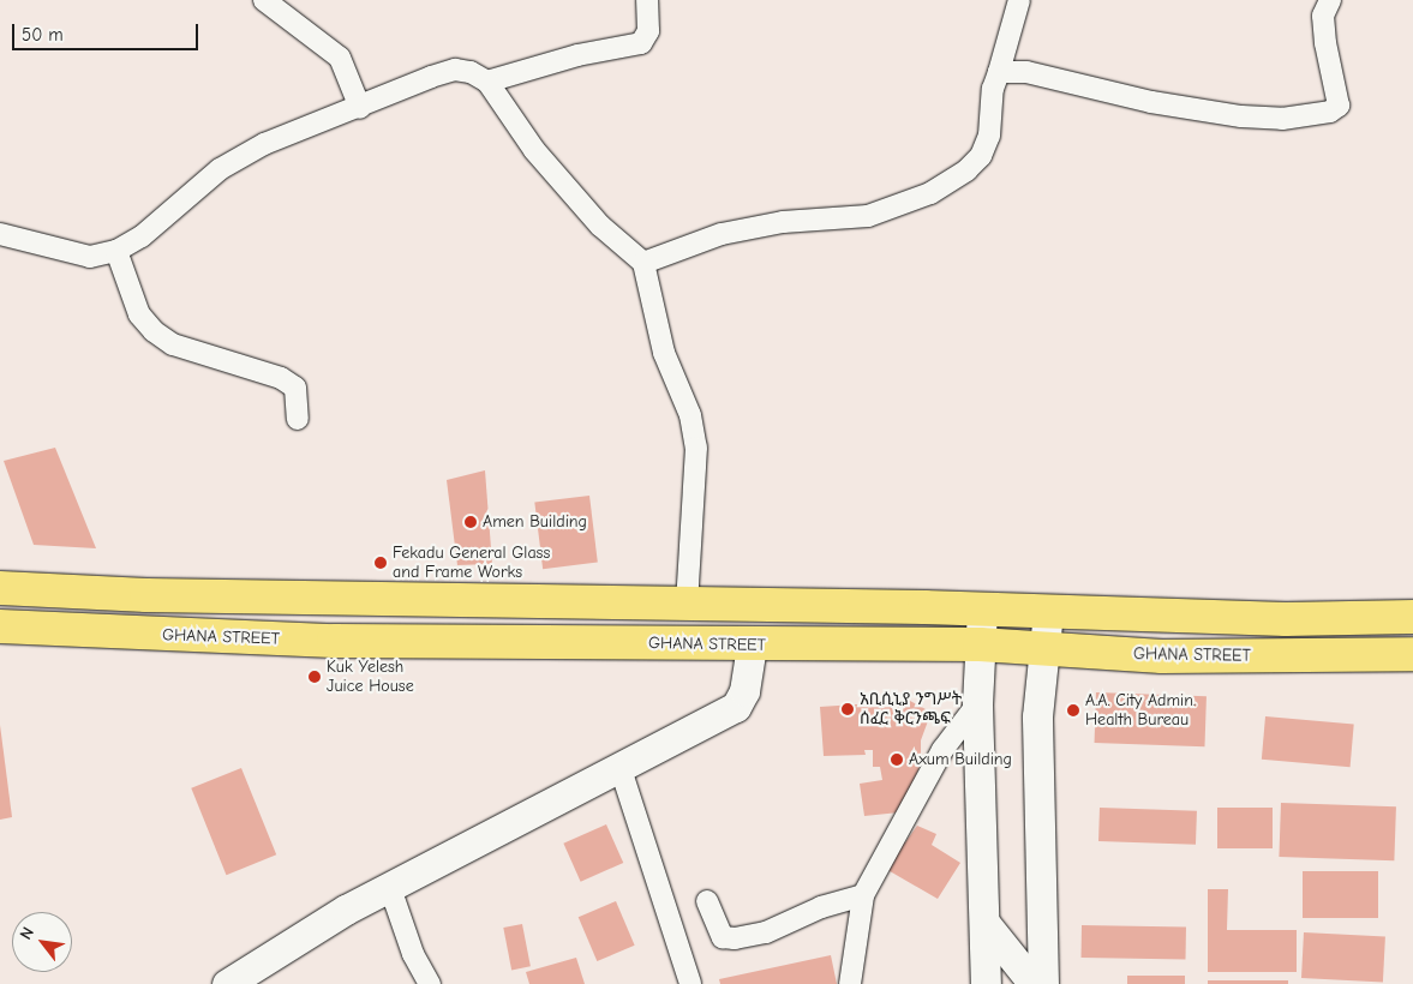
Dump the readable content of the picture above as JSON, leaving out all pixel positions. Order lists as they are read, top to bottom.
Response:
{
  "streets": {
    "main road": ["GHANA STREET"]
  },
  "places": [
    "Amen Building",
    "Fekadu General Glass and Frame Works",
    "Kuk Yelesh Juice House",
    "አቢሲኒያ ንግሥት ሰፈር ቅርንጫፍ",
    "A.A. City Admin. Health Bureau",
    "Axum Building"
  ],
  "scale_bar": "50 m",
  "north": "top left"
}
